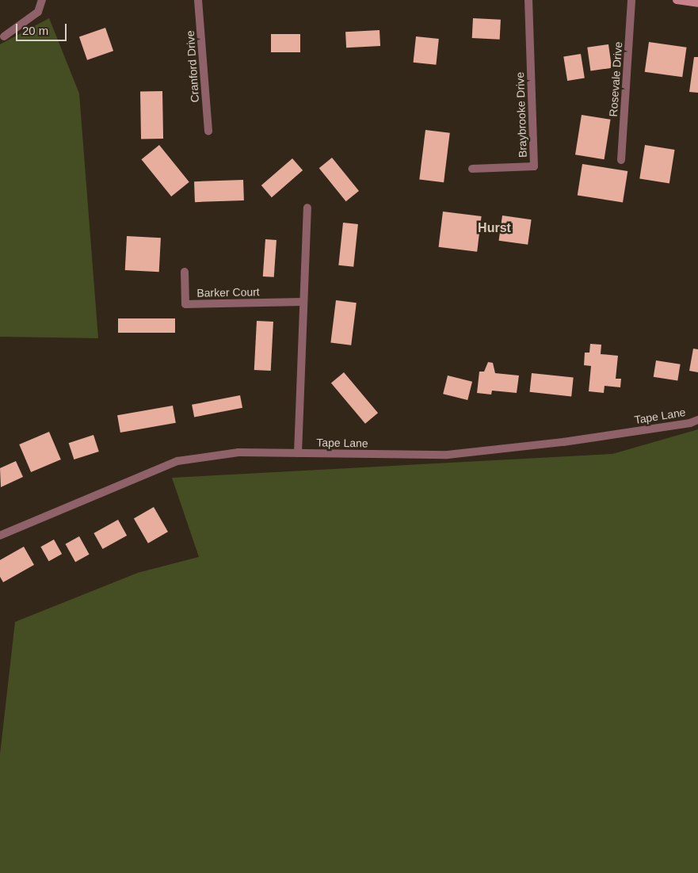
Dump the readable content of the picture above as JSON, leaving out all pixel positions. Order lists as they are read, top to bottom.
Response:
{
  "streets": {
    "street": [
      "Cranford Drive",
      "Rosevale Drive",
      "Braybrooke Drive",
      "Barker Court",
      "Tape Lane"
    ]
  },
  "districts": ["Hurst"],
  "scale_bar": "20 m"
}
